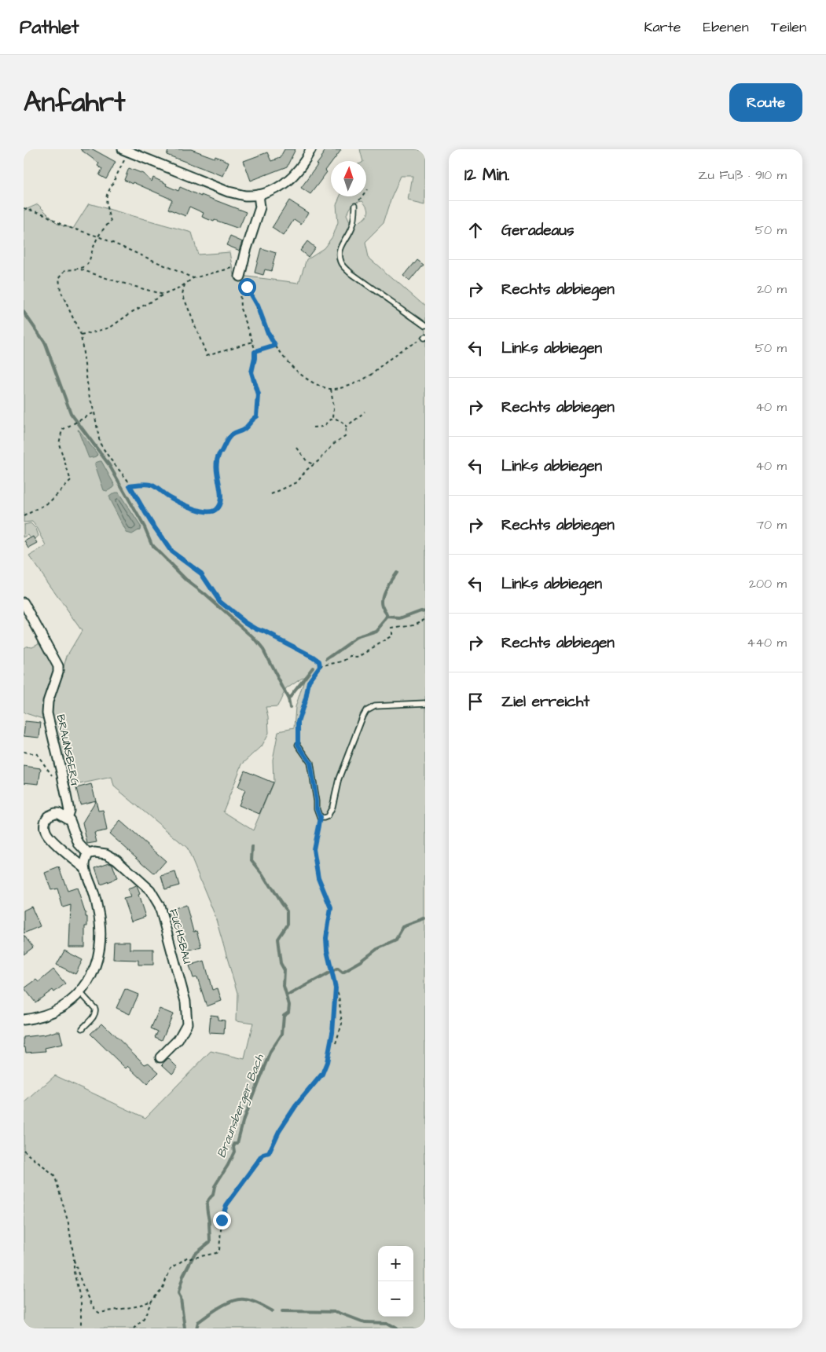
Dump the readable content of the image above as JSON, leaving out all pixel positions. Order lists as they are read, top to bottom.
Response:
{
  "streets": {
    "street": ["BRAUNSBERG", "FUCHSBAU"]
  },
  "water": ["Braunsberger Bach"],
  "north": "top",
  "page": {
    "header": "Pathlet",
    "nav": ["Karte", "Ebenen", "Teilen"],
    "title": "Anfahrt",
    "buttons": "Route",
    "heading": ["12 Min.", "Zu Fuß · 910 m"],
    "list": [
      ["Geradeaus", "50 m"],
      ["Rechts abbiegen", "20 m"],
      ["Links abbiegen", "50 m"],
      ["Rechts abbiegen", "40 m"],
      ["Links abbiegen", "40 m"],
      ["Rechts abbiegen", "70 m"],
      ["Links abbiegen", "200 m"],
      ["Rechts abbiegen", "440 m"],
      "Ziel erreicht"
    ],
    "map_buttons": ["+", "−"]
  }
}
